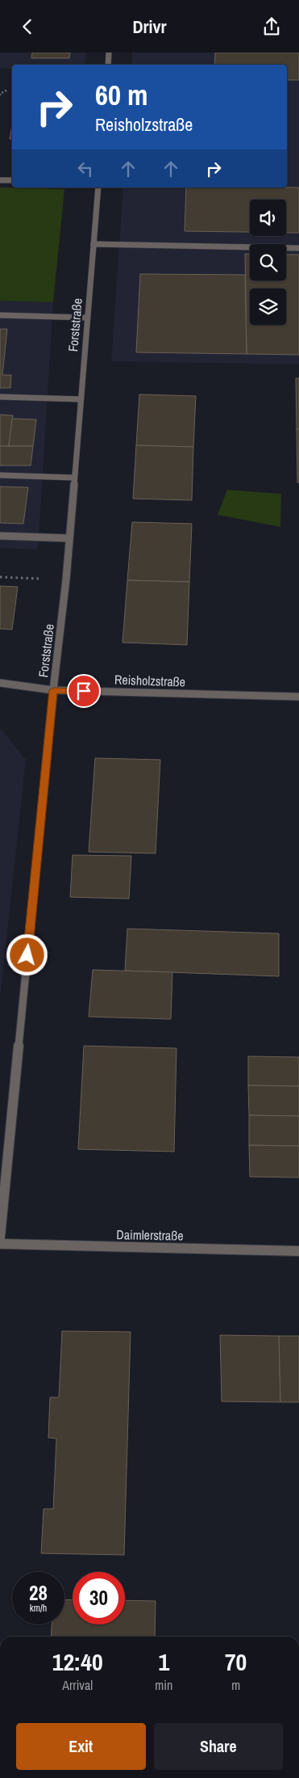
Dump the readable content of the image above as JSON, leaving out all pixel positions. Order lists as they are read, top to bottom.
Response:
{
  "streets": {
    "street": ["Forststraße", "Reisholzstraße", "Daimlerstraße"]
  },
  "crossings": [
    ["Forststraße", "Reisholzstraße"]
  ],
  "page": {
    "header": "Drivr",
    "turn": ["60 m", "Reisholzstraße"],
    "speed": "28 km/h",
    "limit": "30",
    "eta": [
      "12:40",
      "Arrival",
      "1",
      "min",
      "70",
      "m"
    ],
    "buttons": ["Exit", "Share"]
  }
}
